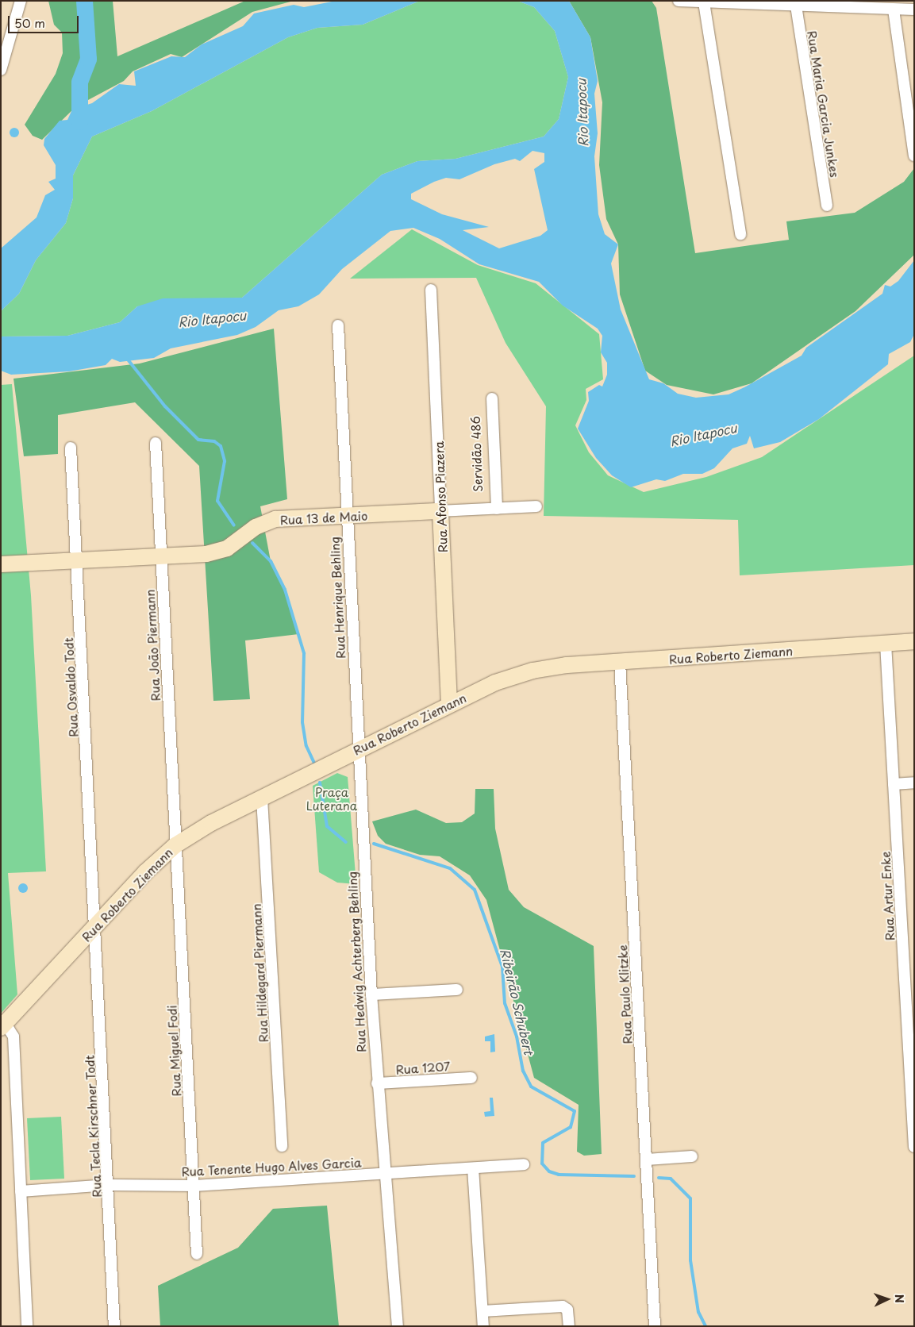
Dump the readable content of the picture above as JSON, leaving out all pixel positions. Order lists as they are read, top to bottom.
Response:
{
  "streets": {
    "main road": ["Rua Afonso Piazera", "Rua 13 de Maio", "Rua Roberto Ziemann"],
    "street": [
      "Rua Maria Garcia Junkes",
      "Rua Henrique Behling",
      "Rua João Piermann",
      "Rua Osvaldo Todt",
      "Rua Artur Enke",
      "Rua Hedwig Achterberg Behling",
      "Rua Hildegard Piermann",
      "Rua Paulo Klitzke",
      "Rua Miguel Fodi",
      "Rua 1207",
      "Rua Tecla Kirschner Todt",
      "Rua Tenente Hugo Alves Garcia"
    ]
  },
  "crossings": [
    ["Rua Afonso Piazera", "Rua 13 de Maio"],
    ["Rua Afonso Piazera", "Rua Roberto Ziemann"],
    ["Rua 13 de Maio", "Rua Henrique Behling"],
    ["Rua 13 de Maio", "Rua João Piermann"],
    ["Rua 13 de Maio", "Rua Osvaldo Todt"],
    ["Rua Henrique Behling", "Rua Roberto Ziemann"],
    ["Rua Henrique Behling", "Rua Hedwig Achterberg Behling"],
    ["Rua João Piermann", "Rua Roberto Ziemann"],
    ["Rua João Piermann", "Rua Miguel Fodi"],
    ["Rua Roberto Ziemann", "Rua Osvaldo Todt"],
    ["Rua Roberto Ziemann", "Rua Artur Enke"],
    ["Rua Roberto Ziemann", "Rua Hedwig Achterberg Behling"],
    ["Rua Roberto Ziemann", "Rua Hildegard Piermann"],
    ["Rua Roberto Ziemann", "Rua Paulo Klitzke"],
    ["Rua Roberto Ziemann", "Rua Miguel Fodi"],
    ["Rua Roberto Ziemann", "Rua Tecla Kirschner Todt"],
    ["Rua Osvaldo Todt", "Rua Tecla Kirschner Todt"],
    ["Rua Hedwig Achterberg Behling", "Rua 1207"],
    ["Rua Hedwig Achterberg Behling", "Rua Tenente Hugo Alves Garcia"],
    ["Rua Miguel Fodi", "Rua Tenente Hugo Alves Garcia"],
    ["Rua Tecla Kirschner Todt", "Rua Tenente Hugo Alves Garcia"]
  ],
  "water": ["Rio Itapocu", "Ribeirão Schubert"],
  "parks": ["Praça Luterana"],
  "scale_bar": "50 m",
  "north": "right"
}
